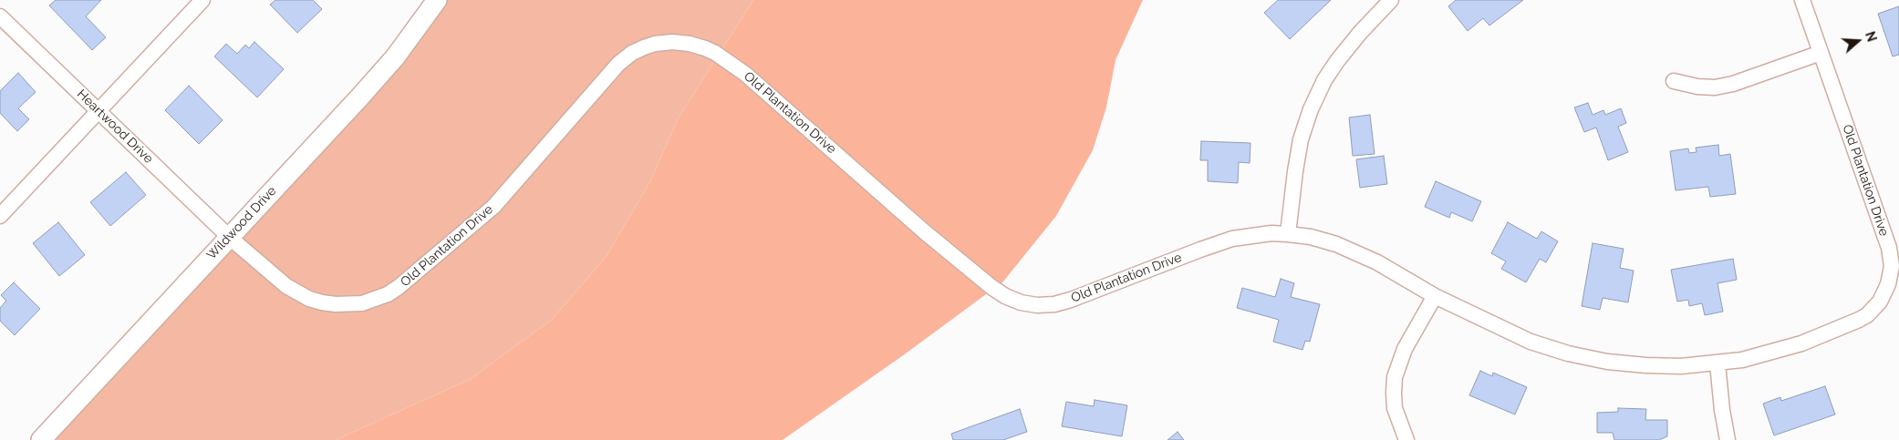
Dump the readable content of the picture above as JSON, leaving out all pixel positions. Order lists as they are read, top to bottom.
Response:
{
  "streets": {
    "street": ["Old Plantation Drive", "Heartwood Drive", "Wildwood Drive"]
  },
  "crossings": [
    ["Old Plantation Drive", "Heartwood Drive"],
    ["Old Plantation Drive", "Wildwood Drive"],
    ["Heartwood Drive", "Wildwood Drive"]
  ],
  "north": "right"
}
